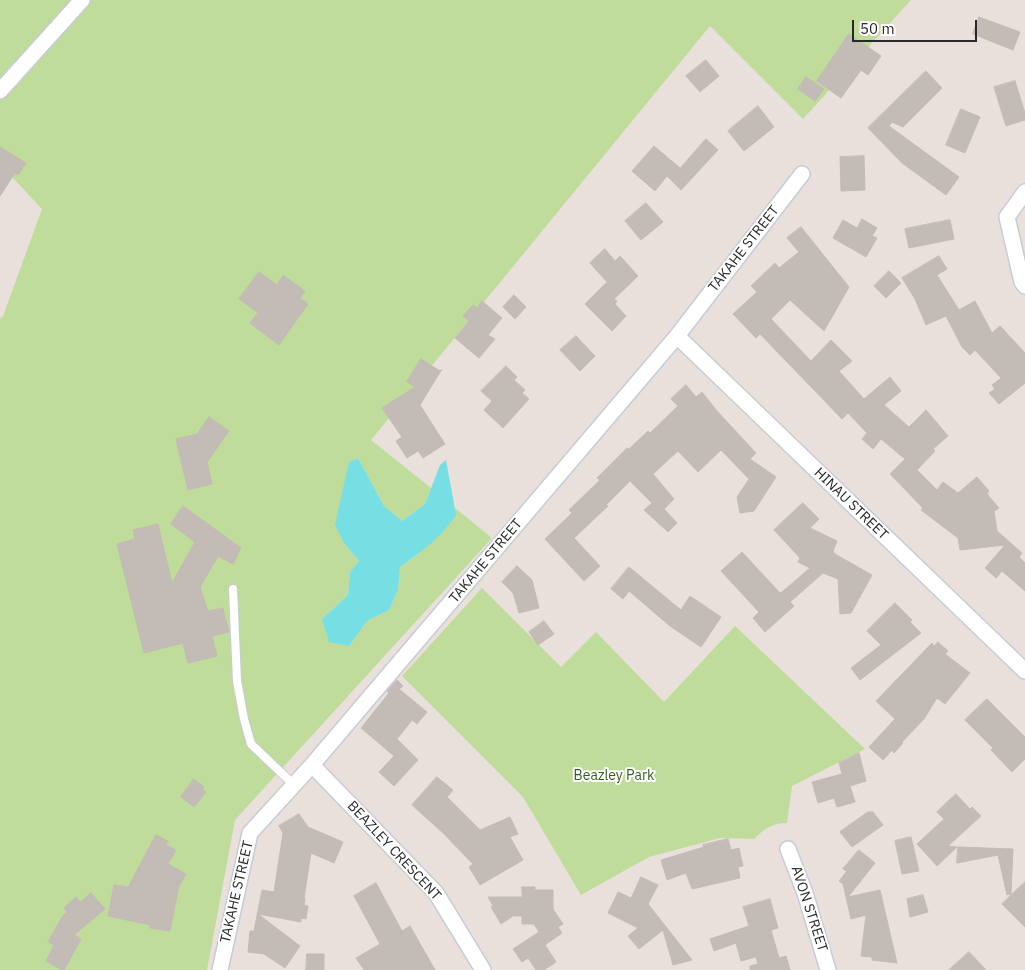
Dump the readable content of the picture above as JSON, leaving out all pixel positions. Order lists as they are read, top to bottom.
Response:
{
  "streets": {
    "street": [
      "TAKAHE STREET",
      "HINAU STREET",
      "BEAZLEY CRESCENT",
      "AVON STREET"
    ]
  },
  "crossings": [
    ["TAKAHE STREET", "HINAU STREET"],
    ["TAKAHE STREET", "BEAZLEY CRESCENT"]
  ],
  "parks": ["Beazley Park"],
  "scale_bar": "50 m"
}
